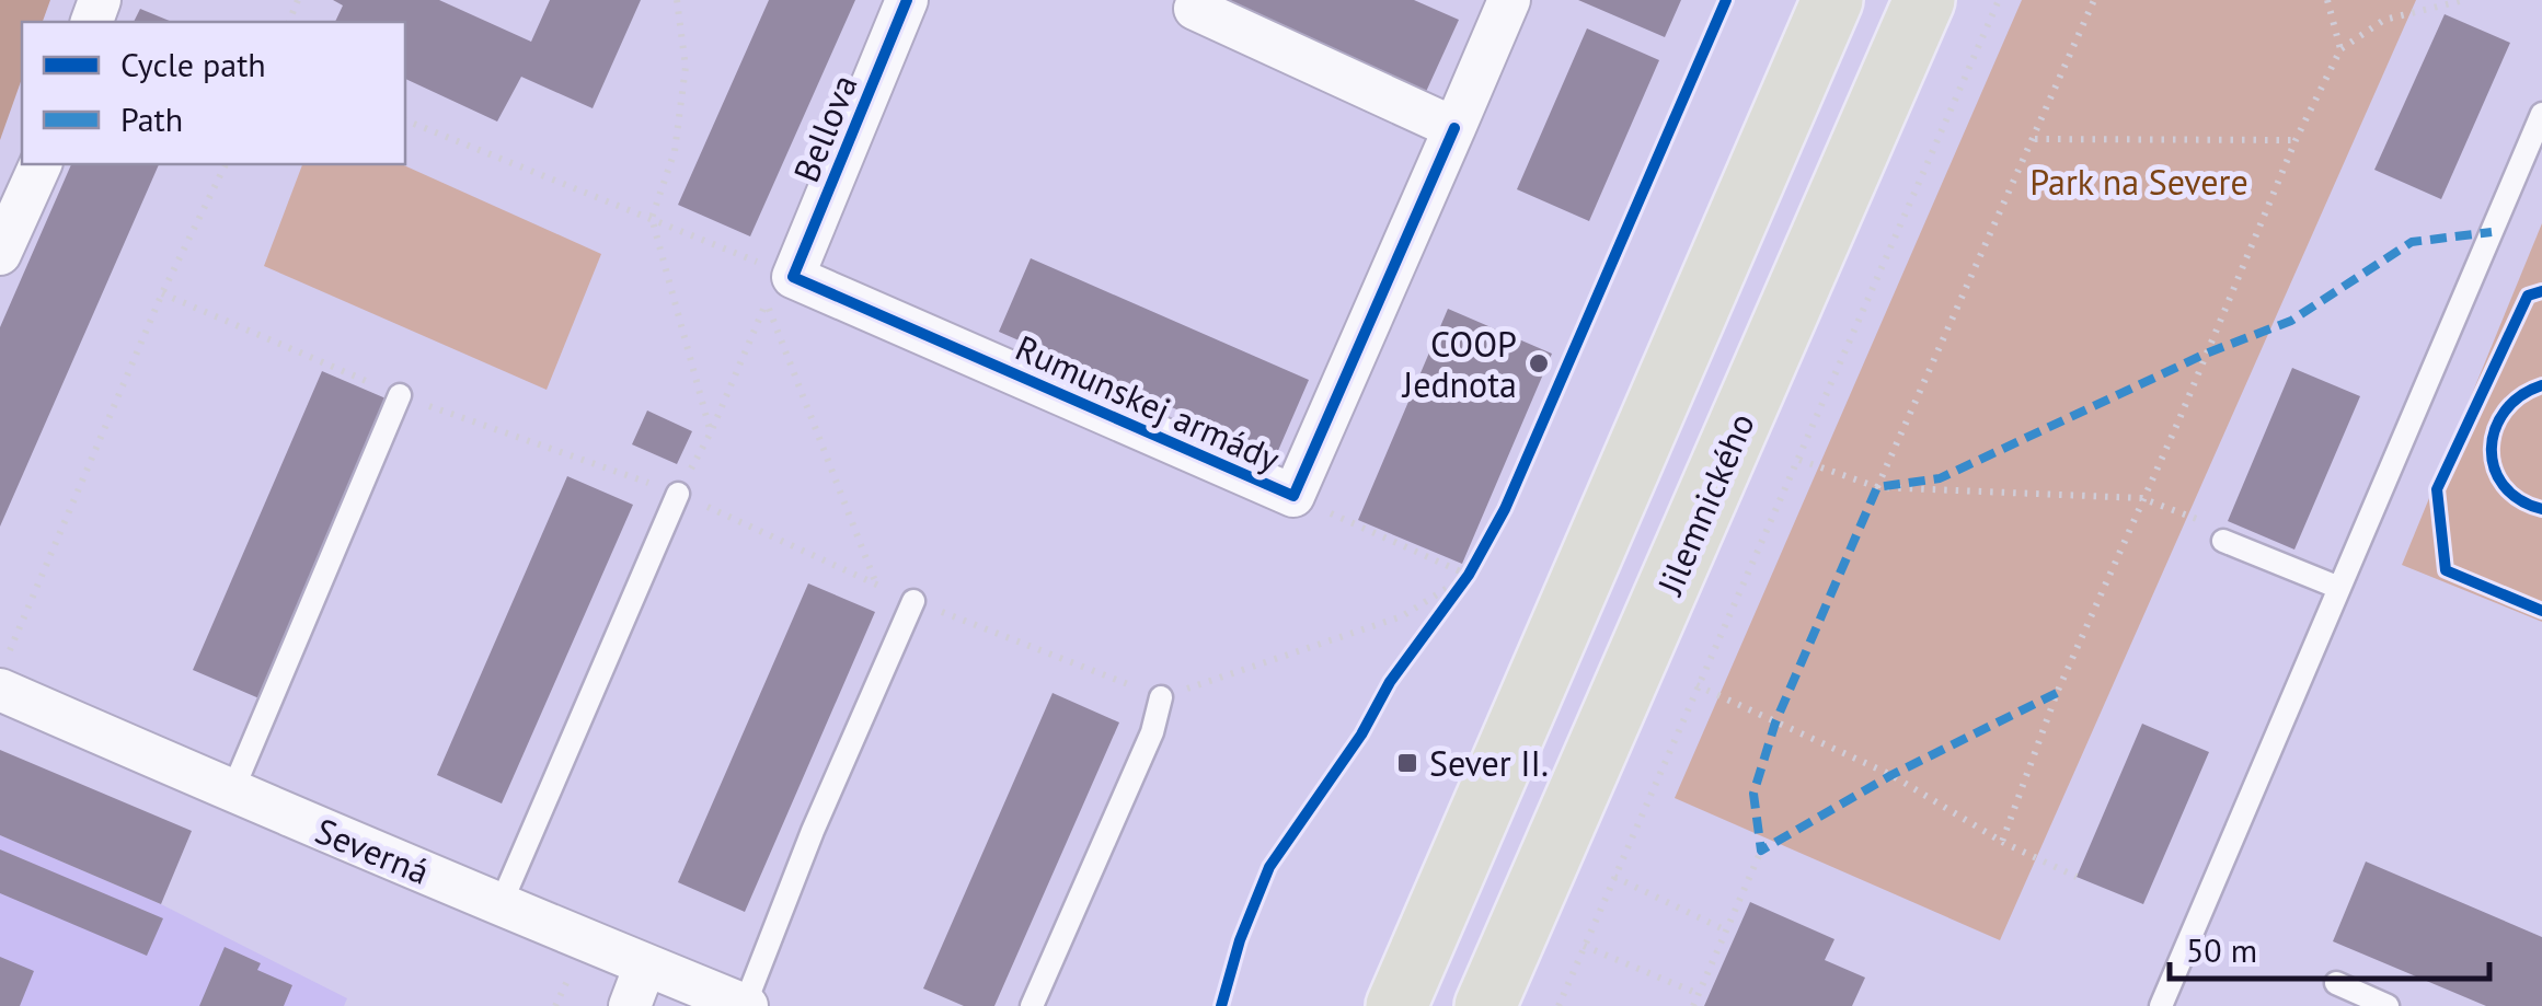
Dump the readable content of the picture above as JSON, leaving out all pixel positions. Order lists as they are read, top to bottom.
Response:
{
  "streets": {
    "main road": ["Jilemnického"],
    "street": ["Bellova", "Rumunskej armády", "Severná"]
  },
  "crossings": [
    ["Bellova", "Rumunskej armády"]
  ],
  "parks": ["Park na Severe"],
  "places": {
    "other": ["COOP Jednota"],
    "transit": ["Sever II."]
  },
  "legend": ["Cycle path", "Path"],
  "scale_bar": "50 m"
}
